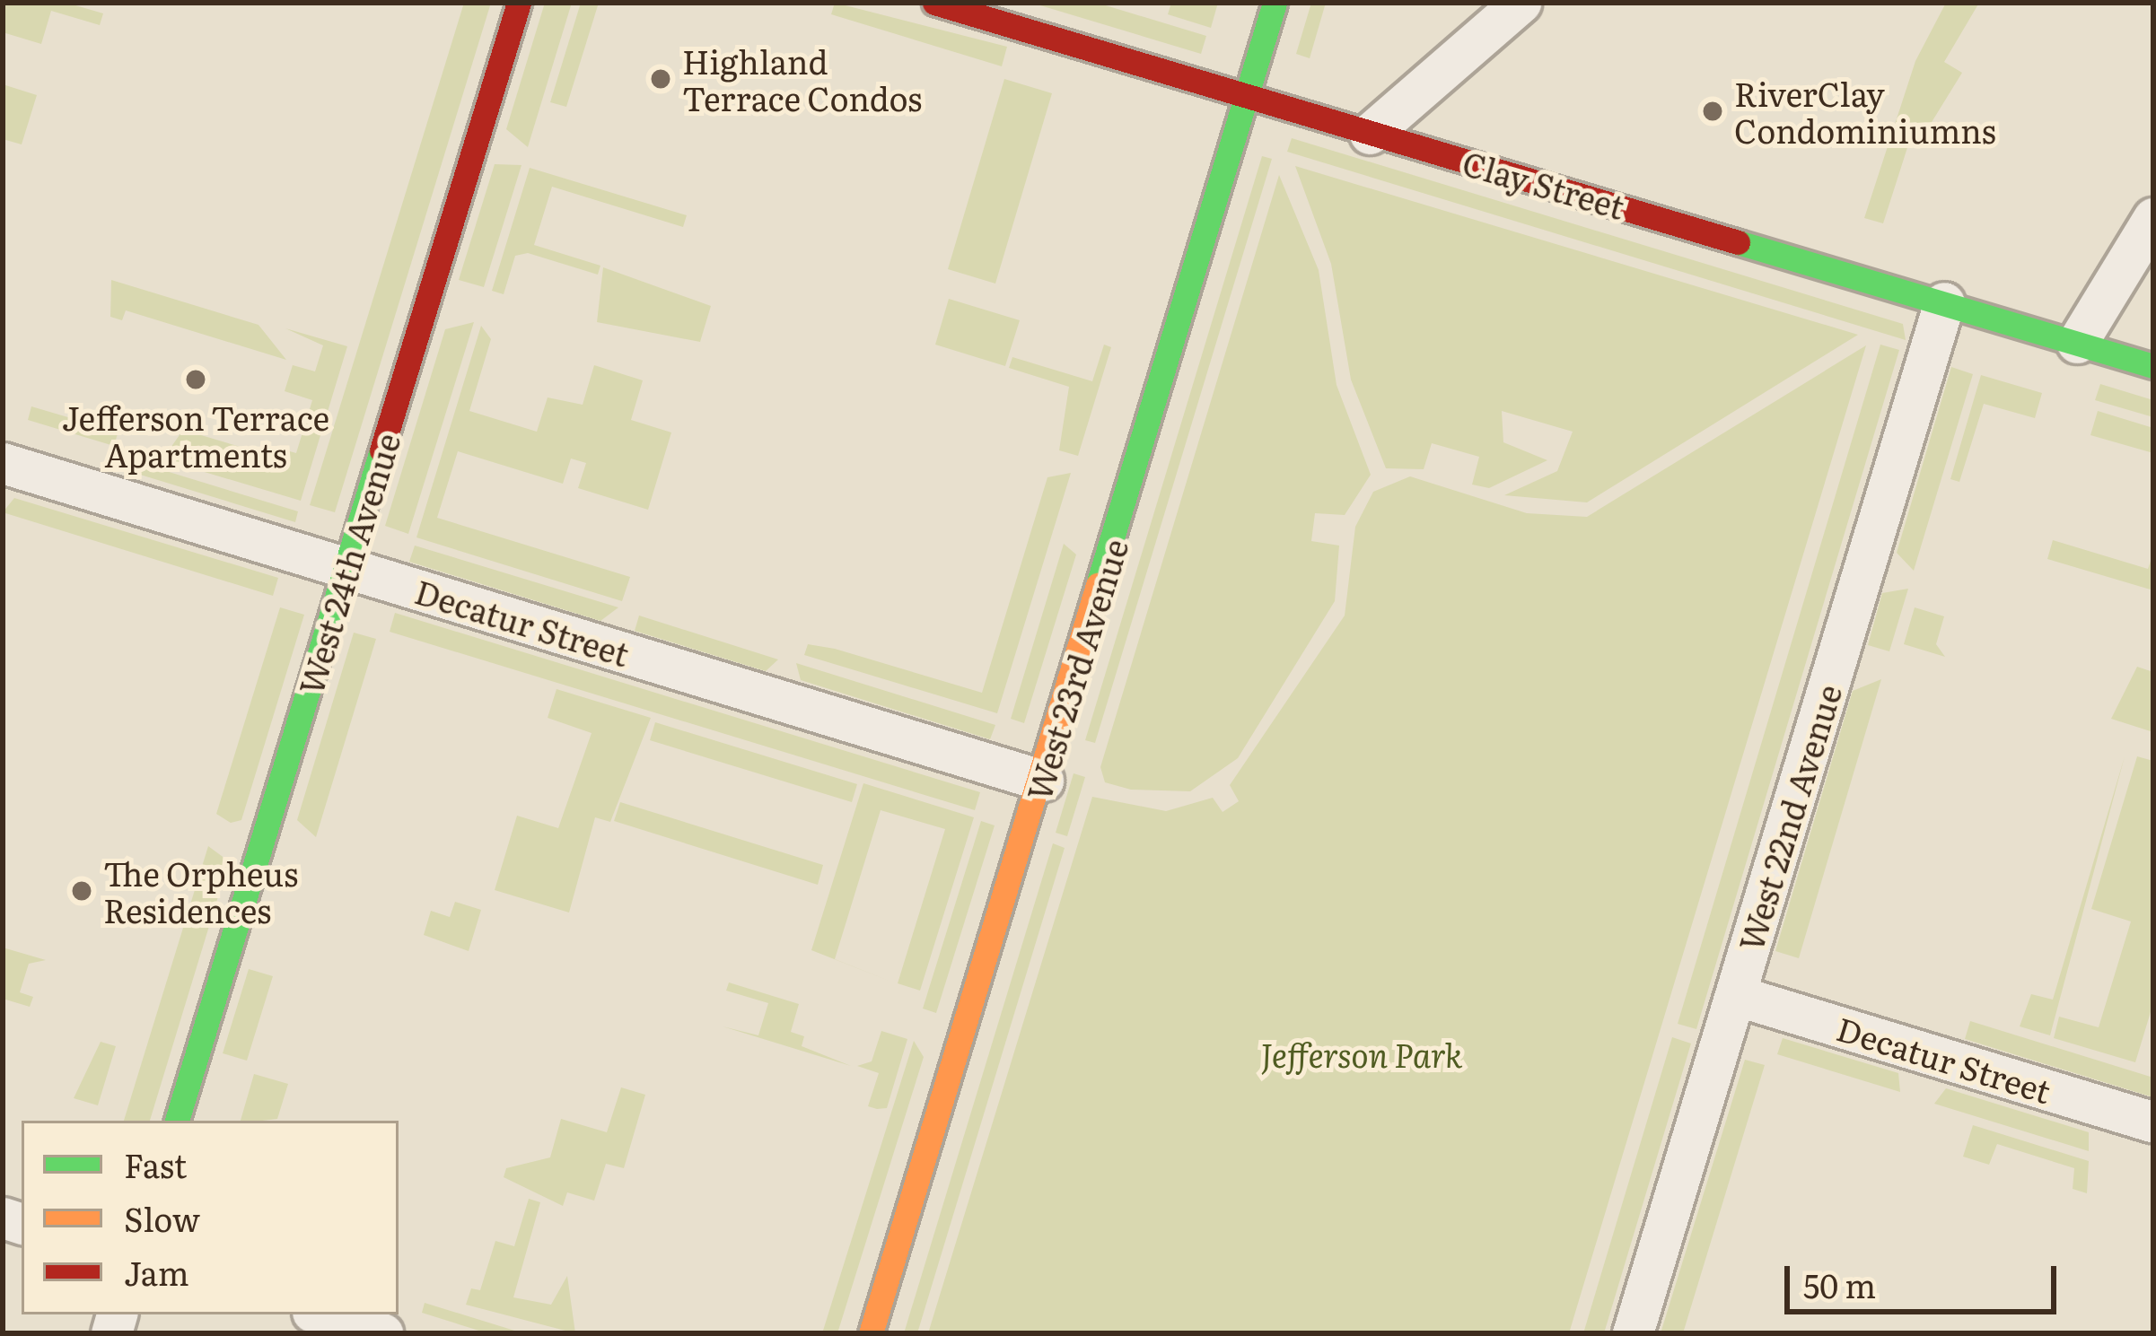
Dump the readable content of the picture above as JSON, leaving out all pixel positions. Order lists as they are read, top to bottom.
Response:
{
  "streets": {
    "street": [
      "Clay Street",
      "West 24th Avenue",
      "Decatur Street",
      "West 23rd Avenue",
      "West 22nd Avenue"
    ]
  },
  "crossings": [
    ["Clay Street", "West 23rd Avenue"],
    ["Clay Street", "West 22nd Avenue"],
    ["West 24th Avenue", "Decatur Street"],
    ["Decatur Street", "West 23rd Avenue"],
    ["Decatur Street", "West 22nd Avenue"]
  ],
  "parks": ["Jefferson Park"],
  "places": [
    "Highland Terrace Condos",
    "RiverClay Condominiumns",
    "Jefferson Terrace Apartments",
    "The Orpheus Residences"
  ],
  "legend": ["Fast", "Slow", "Jam"],
  "scale_bar": "50 m"
}
